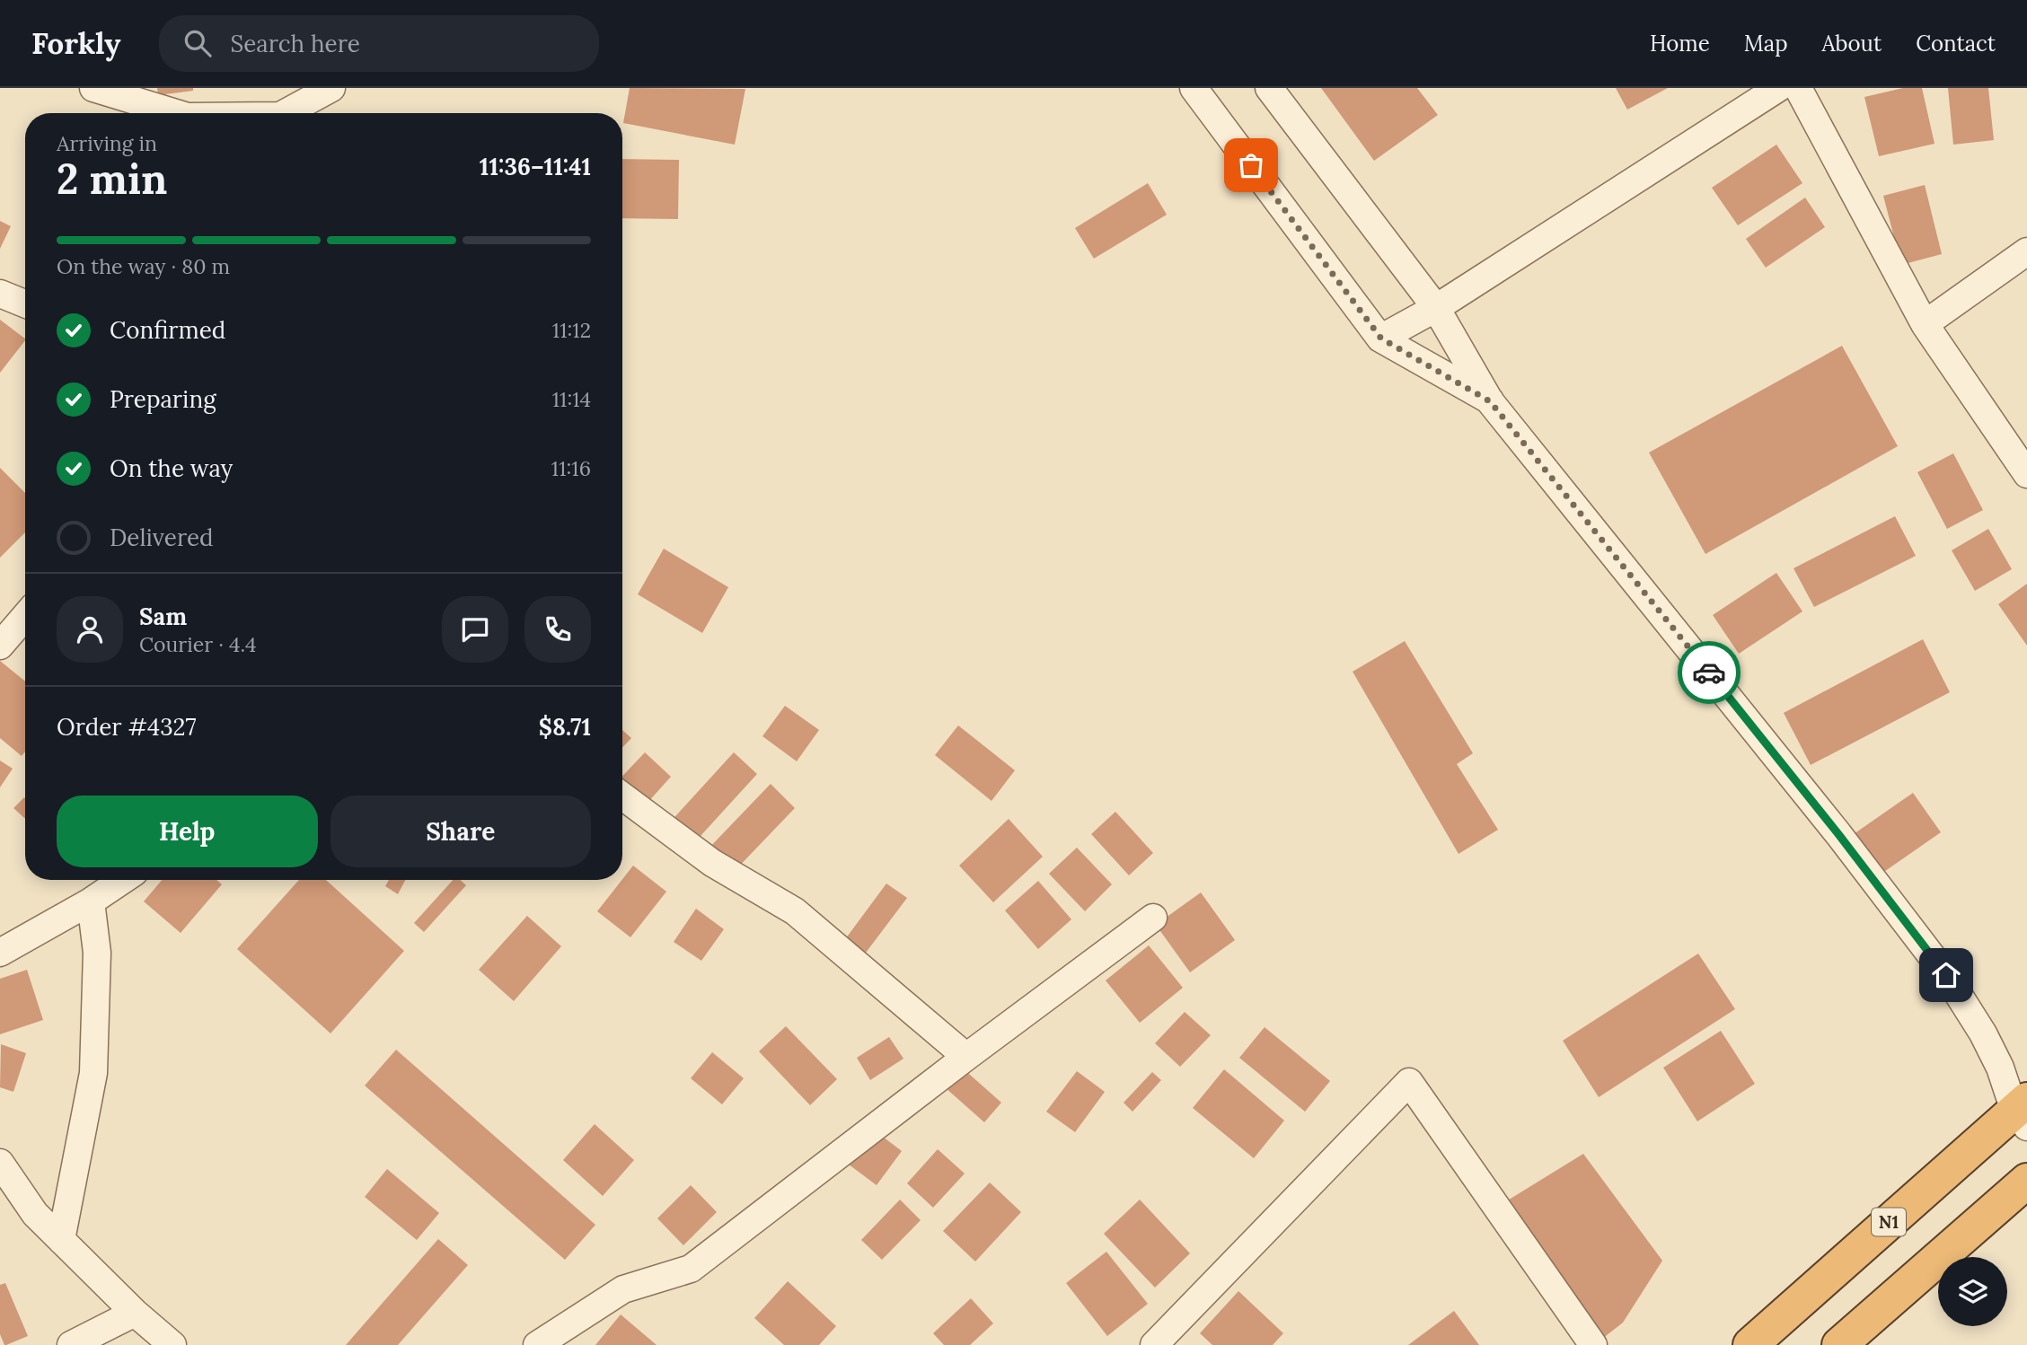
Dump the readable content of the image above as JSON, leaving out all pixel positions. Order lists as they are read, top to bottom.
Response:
{
  "streets": {
    "highway": ["N1"]
  },
  "page": {
    "header": "Forkly",
    "search": "Search here",
    "nav": [
      "Home",
      "Map",
      "About",
      "Contact"
    ],
    "heading": ["2 min", "Arriving in", "11:36–11:41"],
    "panel": [
      "Sam",
      "Courier · 4.4",
      "Order #4327",
      "$8.71"
    ],
    "bar": "On the way · 80 m",
    "list": [
      ["Confirmed", "11:12"],
      ["Preparing", "11:14"],
      ["On the way", "11:16"],
      "Delivered"
    ],
    "buttons": ["Help", "Share"]
  }
}
